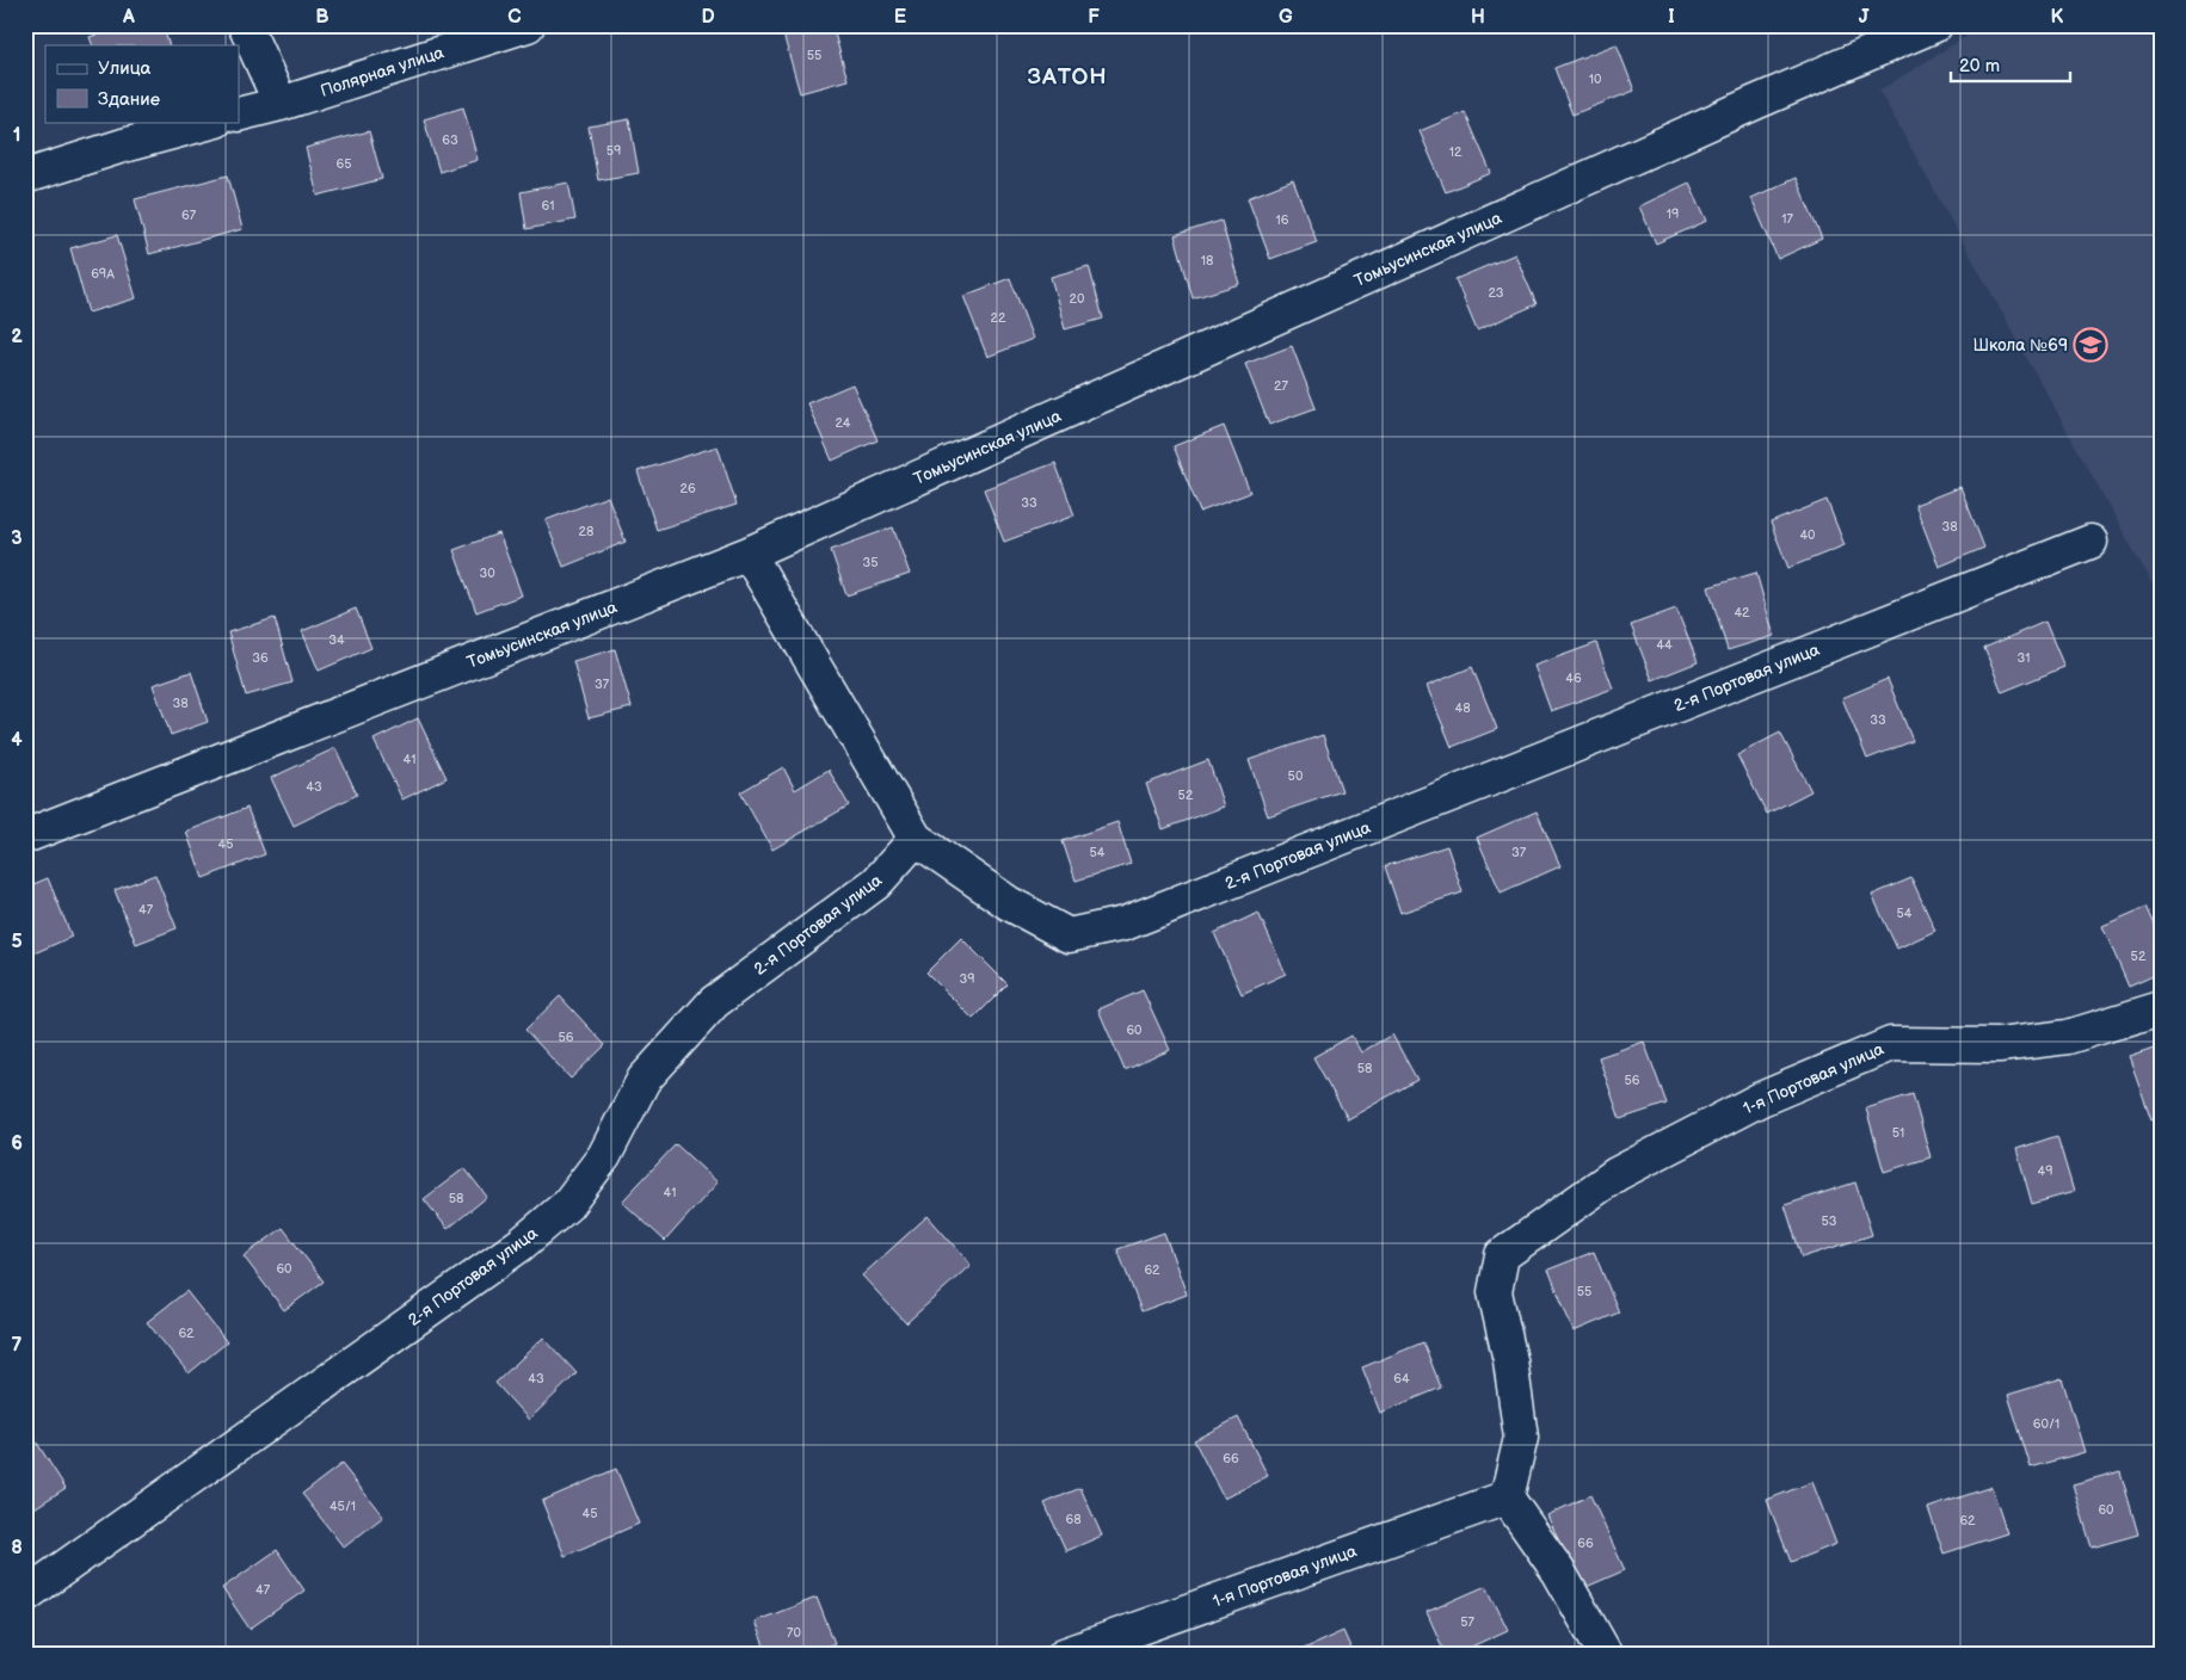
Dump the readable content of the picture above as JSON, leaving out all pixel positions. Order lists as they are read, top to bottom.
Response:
{
  "streets": {
    "street": [
      "Полярная улица",
      "Томьусинская улица",
      "2-я Портовая улица",
      "1-я Портовая улица"
    ]
  },
  "districts": ["ЗАТОН"],
  "places": {
    "school or university": ["Школа №69"]
  },
  "house_numbers": [
    "55",
    "10",
    "63",
    "59",
    "12",
    "65",
    "61",
    "19",
    "67",
    "17",
    "16",
    "18",
    "69А",
    "23",
    "20",
    "22",
    "27",
    "24",
    "26",
    "33",
    "38",
    "28",
    "40",
    "35",
    "30",
    "42",
    "34",
    "44",
    "36",
    "31",
    "46",
    "37",
    "38",
    "48",
    "33",
    "41",
    "50",
    "43",
    "52",
    "45",
    "54",
    "37",
    "47",
    "54",
    "52",
    "39",
    "60",
    "56",
    "58",
    "56",
    "51",
    "49",
    "41",
    "58",
    "53",
    "60",
    "62",
    "55",
    "62",
    "43",
    "64",
    "60/1",
    "66",
    "45/1",
    "60",
    "45",
    "68",
    "62",
    "66",
    "47",
    "57",
    "70"
  ],
  "legend": ["Улица", "Здание"],
  "scale_bar": "20 m",
  "grid": {
    "columns": [
      "A",
      "B",
      "C",
      "D",
      "E",
      "F",
      "G",
      "H",
      "I",
      "J",
      "K"
    ],
    "rows": [
      "1",
      "2",
      "3",
      "4",
      "5",
      "6",
      "7",
      "8"
    ]
  }
}
